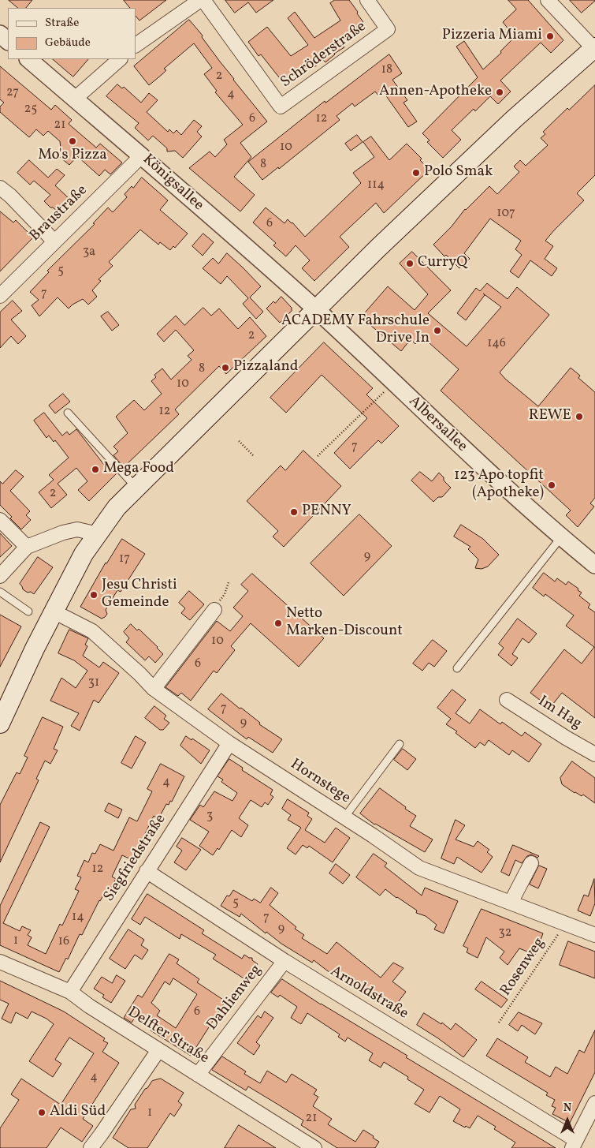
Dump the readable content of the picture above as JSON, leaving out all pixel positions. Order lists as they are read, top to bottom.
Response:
{
  "streets": {
    "street": [
      "Schröderstraße",
      "Königsallee",
      "Braustraße",
      "Albersallee",
      "Im Hag",
      "Hornstege",
      "Siegfriedstraße",
      "Arnoldstraße",
      "Dahlienweg",
      "Delfter Straße"
    ],
    "path": ["Rosenweg"]
  },
  "crossings": [
    ["Königsallee", "Braustraße"],
    ["Königsallee", "Albersallee"],
    ["Hornstege", "Siegfriedstraße"],
    ["Hornstege", "Rosenweg"],
    ["Siegfriedstraße", "Arnoldstraße"],
    ["Siegfriedstraße", "Delfter Straße"],
    ["Arnoldstraße", "Dahlienweg"],
    ["Dahlienweg", "Delfter Straße"]
  ],
  "places": [
    "Pizzeria Miami",
    "Annen-Apotheke",
    "Mo's Pizza",
    "Polo Smak",
    "CurryQ",
    "ACADEMY Fahrschule Drive In",
    "Pizzaland",
    "REWE",
    "Mega Food",
    "123 Apo topfit (Apotheke)",
    "PENNY",
    "Jesu Christi Gemeinde",
    "Netto Marken-Discount",
    "Aldi Süd"
  ],
  "house_numbers": [
    "18",
    "2",
    "27",
    "4",
    "25",
    "6",
    "12",
    "21",
    "10",
    "8",
    "114",
    "107",
    "6",
    "3a",
    "5",
    "7",
    "2",
    "146",
    "8",
    "10",
    "12",
    "7",
    "2",
    "9",
    "17",
    "10",
    "6",
    "31",
    "7",
    "9",
    "4",
    "3",
    "12",
    "5",
    "14",
    "7",
    "9",
    "32",
    "1",
    "16",
    "6",
    "4",
    "1",
    "21"
  ],
  "legend": ["Straße", "Gebäude"],
  "north": "top"
}
